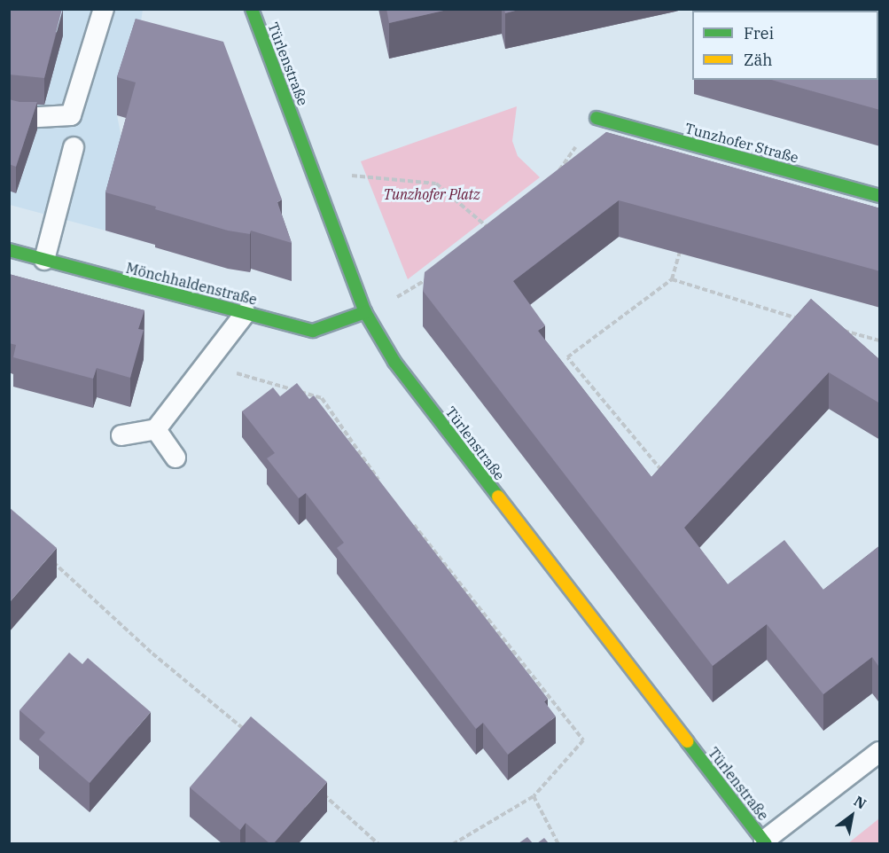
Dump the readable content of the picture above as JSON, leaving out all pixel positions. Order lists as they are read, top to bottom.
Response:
{
  "streets": {
    "street": ["Türlenstraße", "Tunzhofer Straße", "Mönchhaldenstraße"]
  },
  "crossings": [
    ["Türlenstraße", "Mönchhaldenstraße"]
  ],
  "parks": ["Tunzhofer Platz"],
  "legend": ["Frei", "Zäh"],
  "north": "top right"
}
